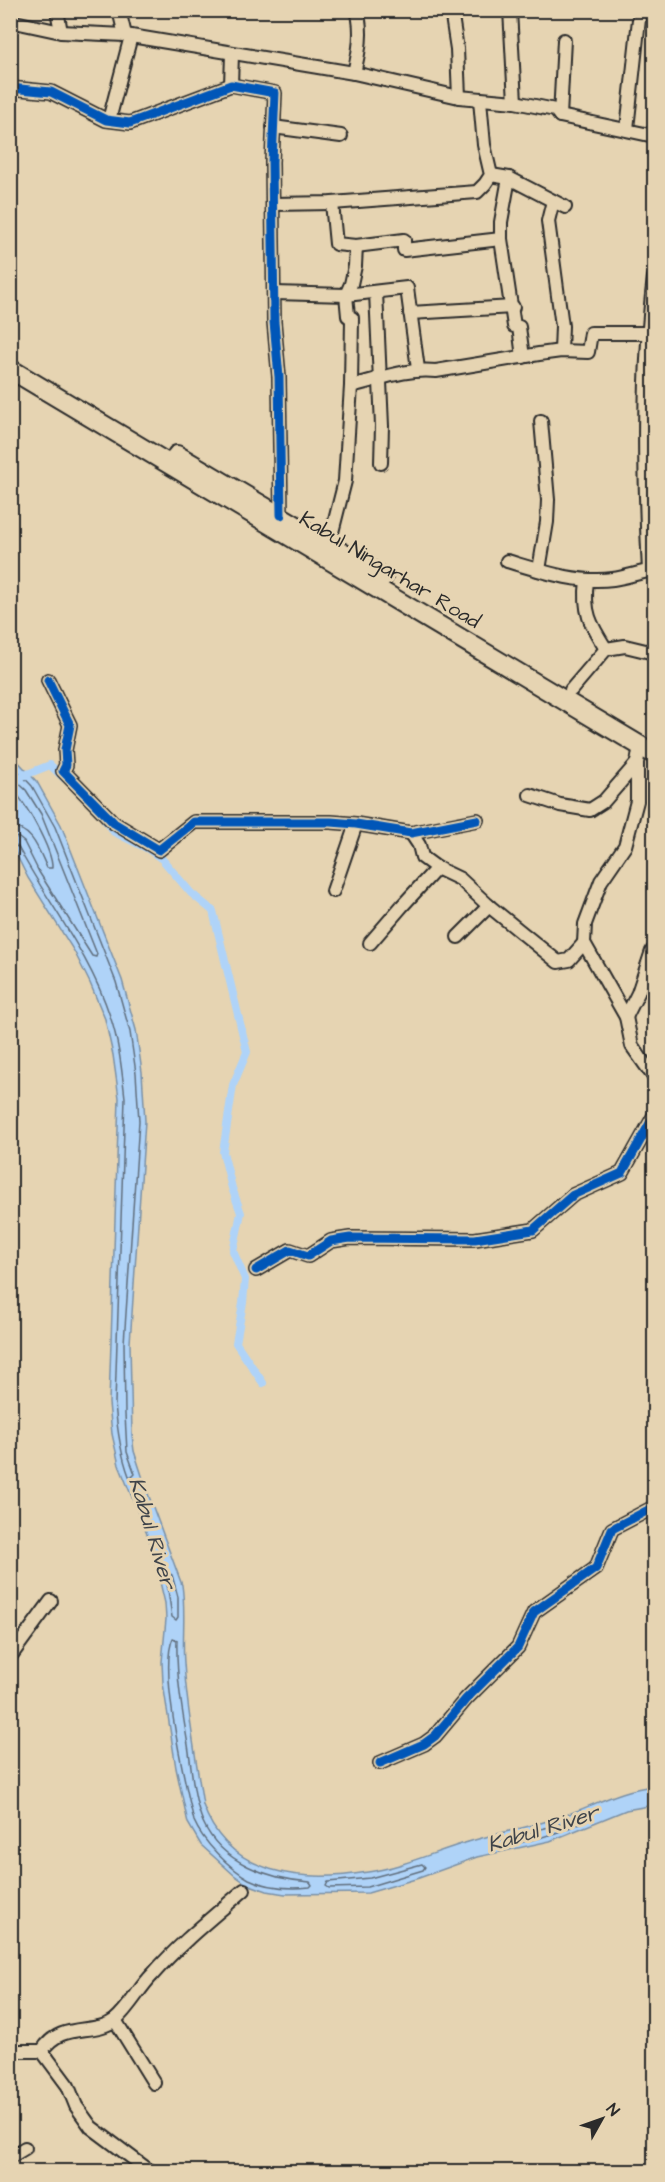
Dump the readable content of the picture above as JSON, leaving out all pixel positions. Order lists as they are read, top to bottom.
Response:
{
  "streets": {
    "highway": ["Kabul Ningarhar Road"]
  },
  "water": ["Kabul River"],
  "north": "top right"
}
